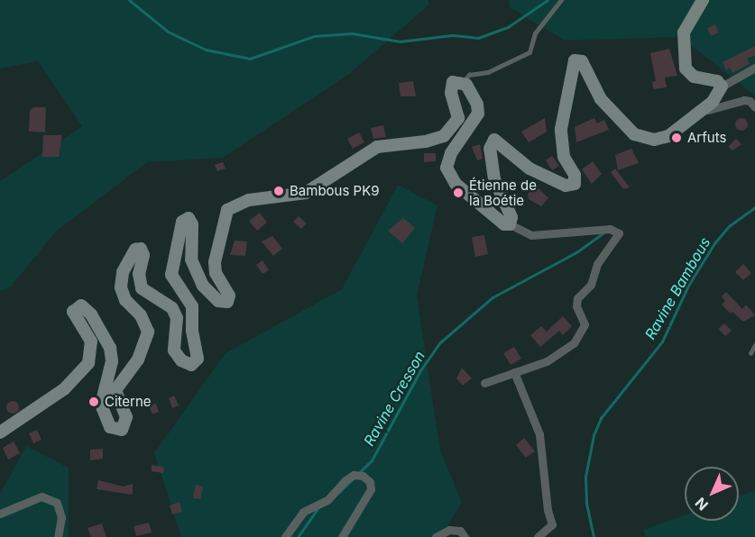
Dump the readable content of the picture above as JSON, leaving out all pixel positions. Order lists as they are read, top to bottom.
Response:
{
  "water": ["Ravine Bambous", "Ravine Cresson"],
  "places": [
    "Arfuts",
    "Bambous PK9",
    "Étienne de la Boétie",
    "Citerne"
  ],
  "north": "bottom left"
}
